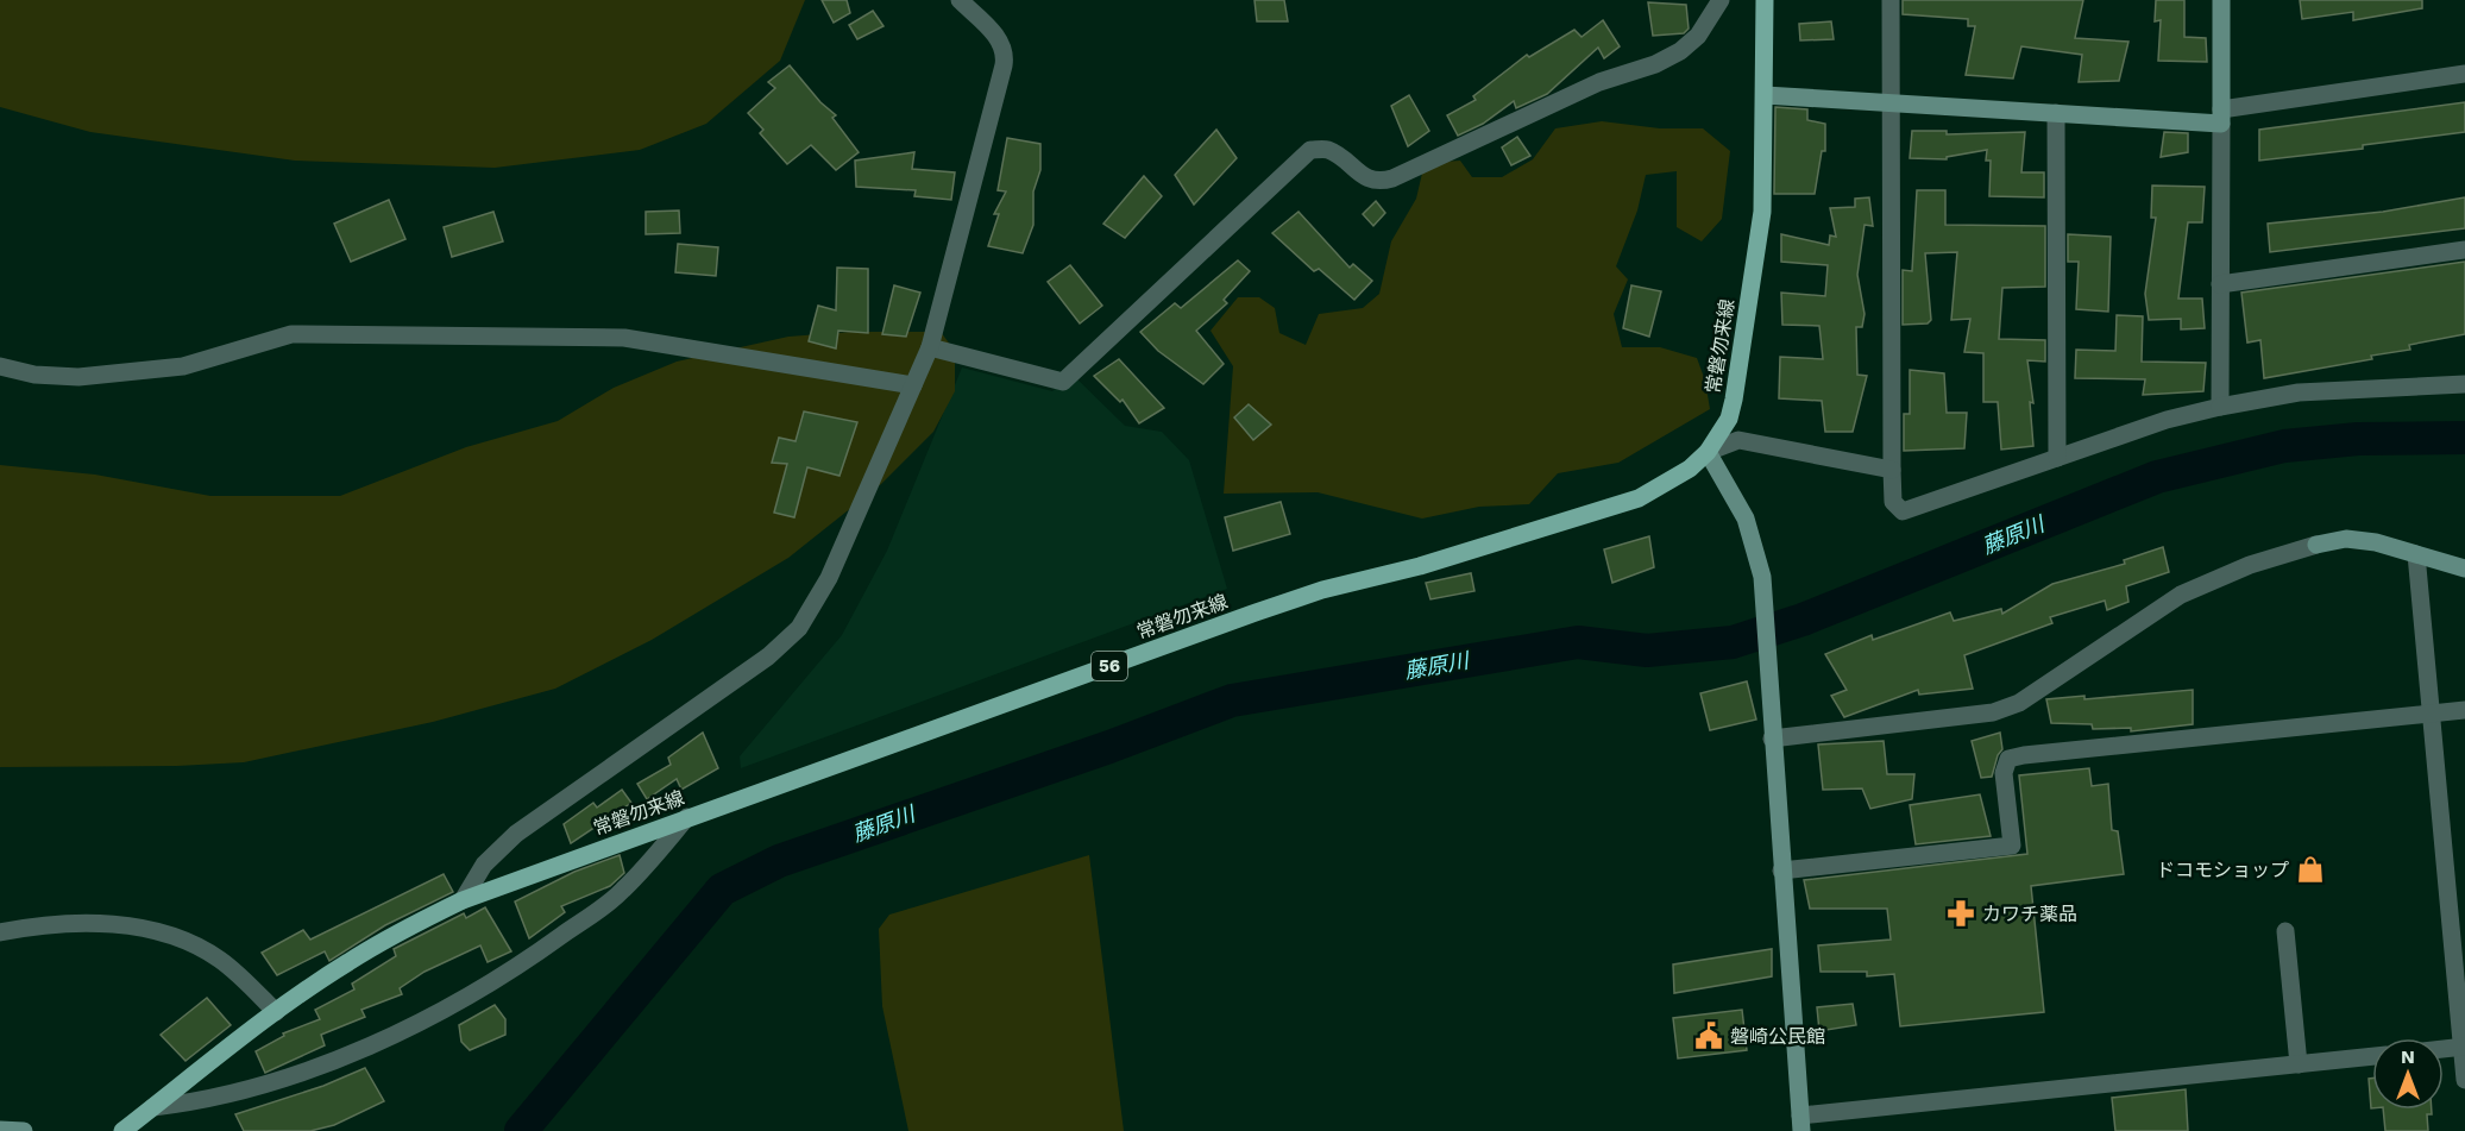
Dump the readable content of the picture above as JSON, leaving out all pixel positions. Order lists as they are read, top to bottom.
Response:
{
  "streets": {
    "main road": ["常磐勿来線", "56"]
  },
  "water": ["藤原川"],
  "places": {
    "shop": ["ドコモショップ"],
    "pharmacy": ["カワチ薬品"],
    "public building": ["磐崎公民館"]
  },
  "north": "top"
}
